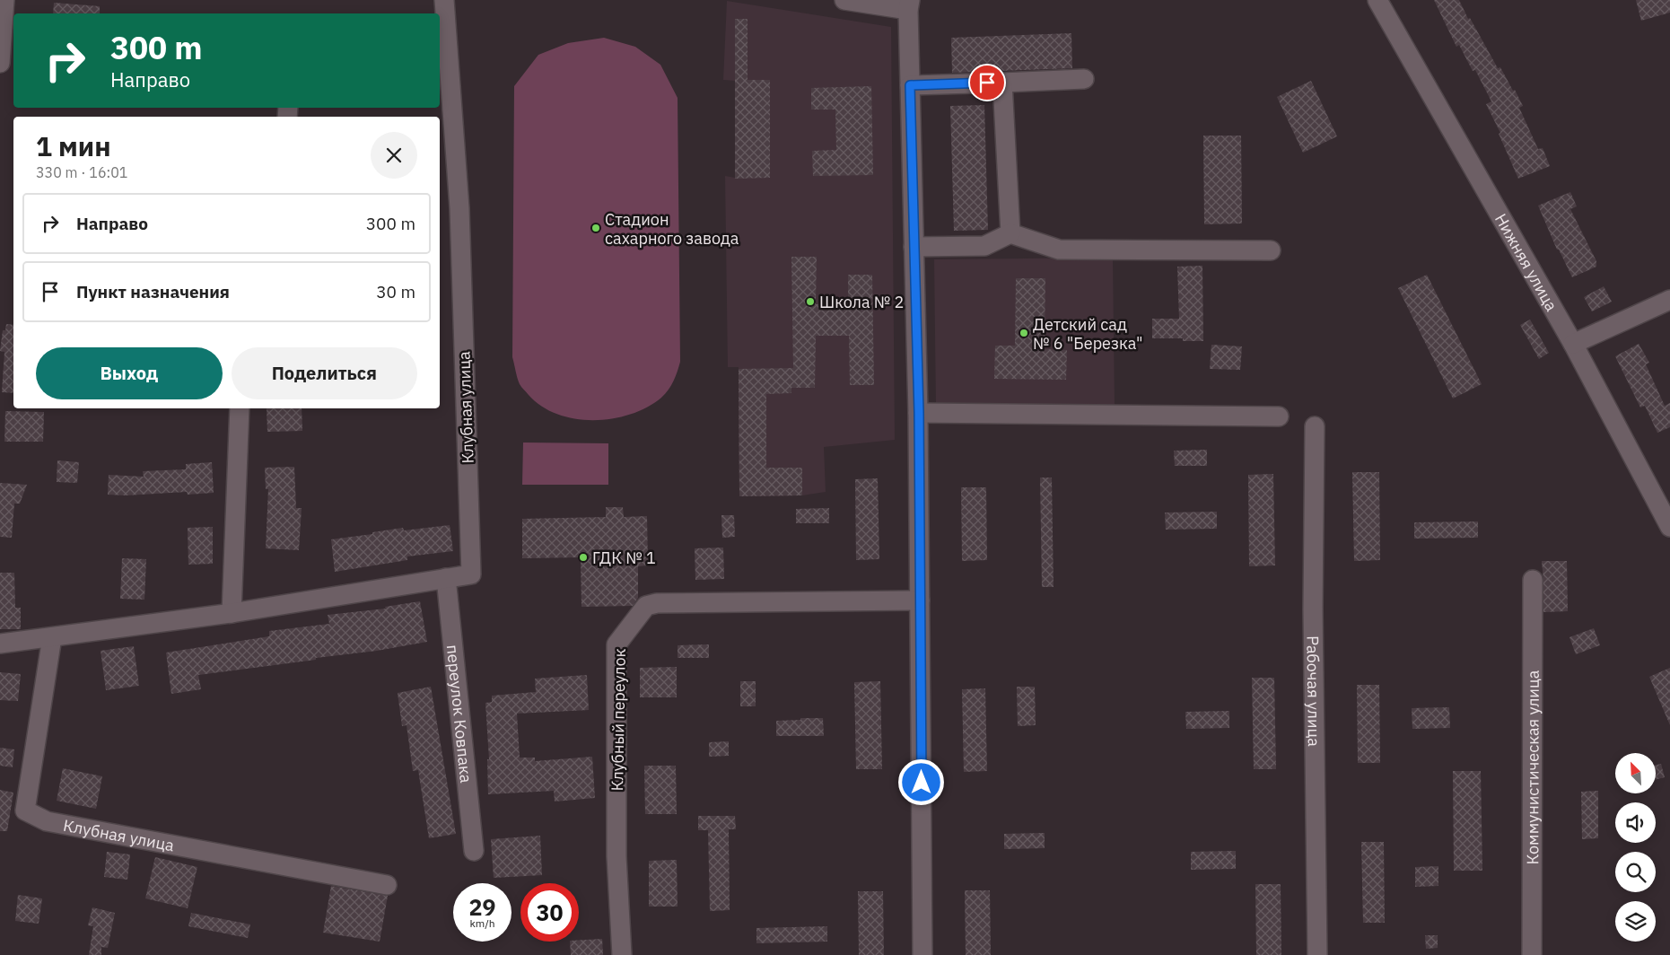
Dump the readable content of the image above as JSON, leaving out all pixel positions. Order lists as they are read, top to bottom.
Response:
{
  "streets": {
    "street": [
      "Нижняя улица",
      "Клубная улица",
      "Рабочая улица",
      "переулок Ковпака",
      "Клубный переулок",
      "Коммунистическая улица"
    ]
  },
  "crossings": [
    ["Клубная улица", "переулок Ковпака"]
  ],
  "places": [
    "Стадион сахарного завода",
    "Школа № 2",
    "Детский сад № 6 \"Березка\"",
    "ГДК № 1"
  ],
  "north": "top left",
  "page": {
    "turn": ["300 m", "Направо"],
    "heading": ["1 мин", "330 m · 16:01"],
    "list": [
      {
        "name": "Направо",
        "value": "300 m"
      },
      {
        "name": "Пункт назначения",
        "value": "30 m"
      }
    ],
    "buttons": ["Выход", "Поделиться"],
    "speed": "29 km/h",
    "limit": "30"
  }
}
